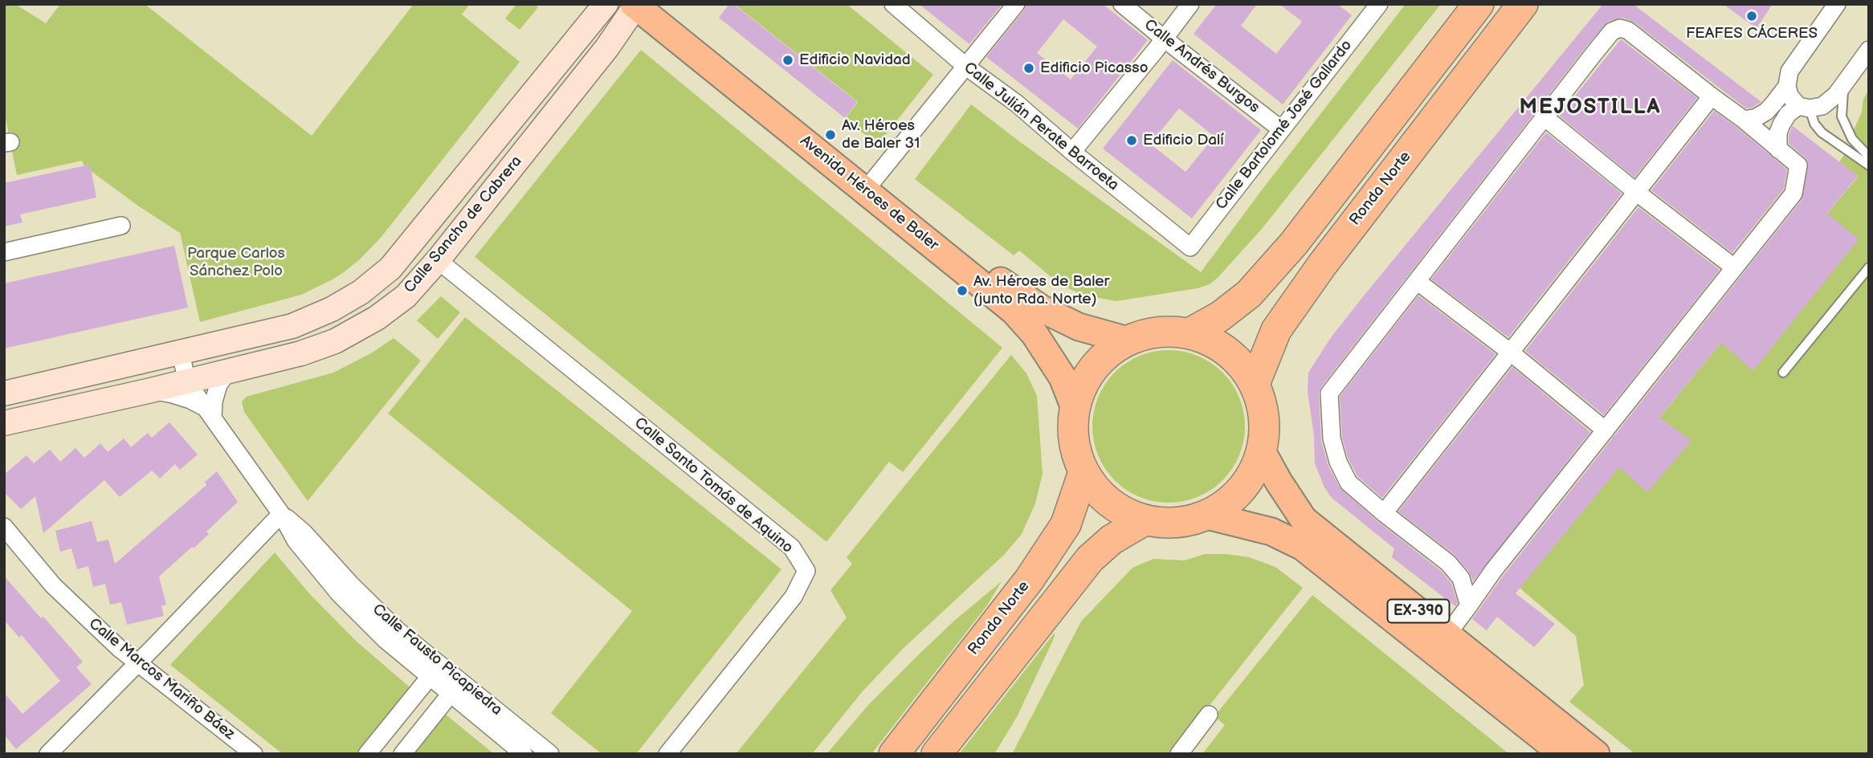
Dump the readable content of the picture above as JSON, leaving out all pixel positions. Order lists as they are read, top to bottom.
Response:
{
  "streets": {
    "highway": ["Ronda Norte"],
    "main road": ["Avenida Héroes de Baler", "Calle Sancho de Cabrera", "EX-390"],
    "street": [
      "Calle Andrés Burgos",
      "Calle Bartolomé José Gallardo",
      "Calle Julián Perate Barroeta",
      "Calle Santo Tomás de Aquino",
      "Calle Fausto Picapiedra",
      "Calle Marcos Mariño Báez"
    ]
  },
  "crossings": [
    ["Calle Andrés Burgos", "Calle Bartolomé José Gallardo"],
    ["Calle Bartolomé José Gallardo", "Calle Julián Perate Barroeta"],
    ["Ronda Norte", "Avenida Héroes de Baler"],
    ["Ronda Norte", "EX-390"],
    ["Avenida Héroes de Baler", "Calle Sancho de Cabrera"],
    ["Avenida Héroes de Baler", "EX-390"],
    ["Calle Sancho de Cabrera", "Calle Santo Tomás de Aquino"],
    ["Calle Sancho de Cabrera", "Calle Fausto Picapiedra"]
  ],
  "districts": ["MEJOSTILLA"],
  "parks": ["Parque Carlos Sánchez Polo"],
  "places": [
    "FEAFES CÁCERES",
    "Edificio Navidad",
    "Edificio Picasso",
    "Av. Héroes de Baler 31",
    "Edificio Dalí",
    "Av. Héroes de Baler (junto Rda. Norte)"
  ]
}
